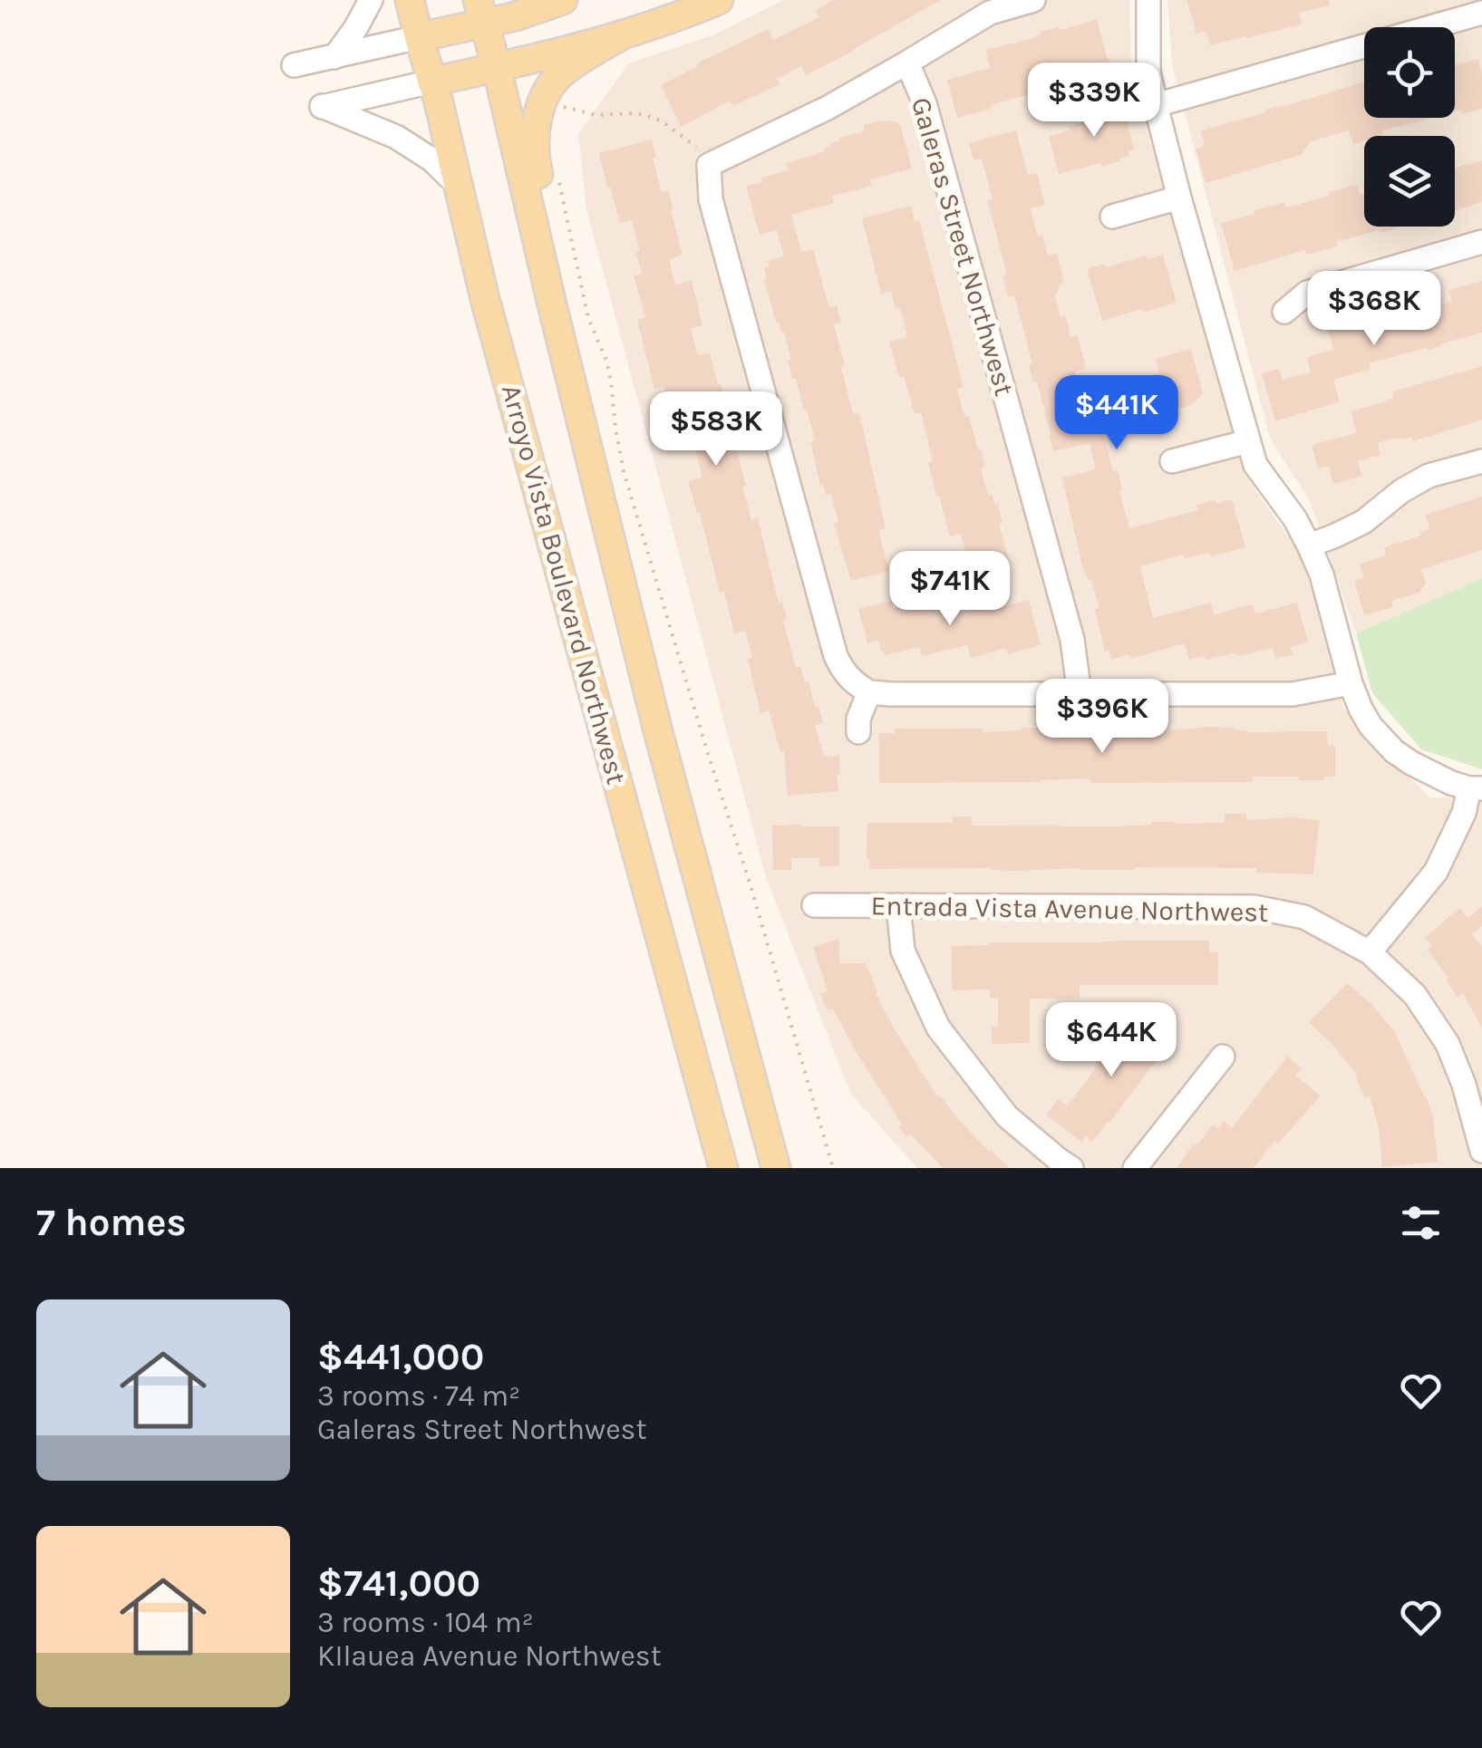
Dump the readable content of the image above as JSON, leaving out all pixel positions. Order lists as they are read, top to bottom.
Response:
{
  "streets": {
    "main road": ["Arroyo Vista Boulevard Northwest"],
    "street": ["Galeras Street Northwest", "Entrada Vista Avenue Northwest"]
  },
  "page": {
    "price": [
      "$339K",
      "$368K",
      "$441K",
      "$583K",
      "$741K",
      "$396K",
      "$644K"
    ],
    "heading": "7 homes",
    "list": [
      {
        "name": "$441,000",
        "note": "3 rooms · 74 m² · Galeras Street Northwest"
      },
      {
        "name": "$741,000",
        "note": "3 rooms · 104 m² · KIlauea Avenue Northwest"
      }
    ]
  }
}
